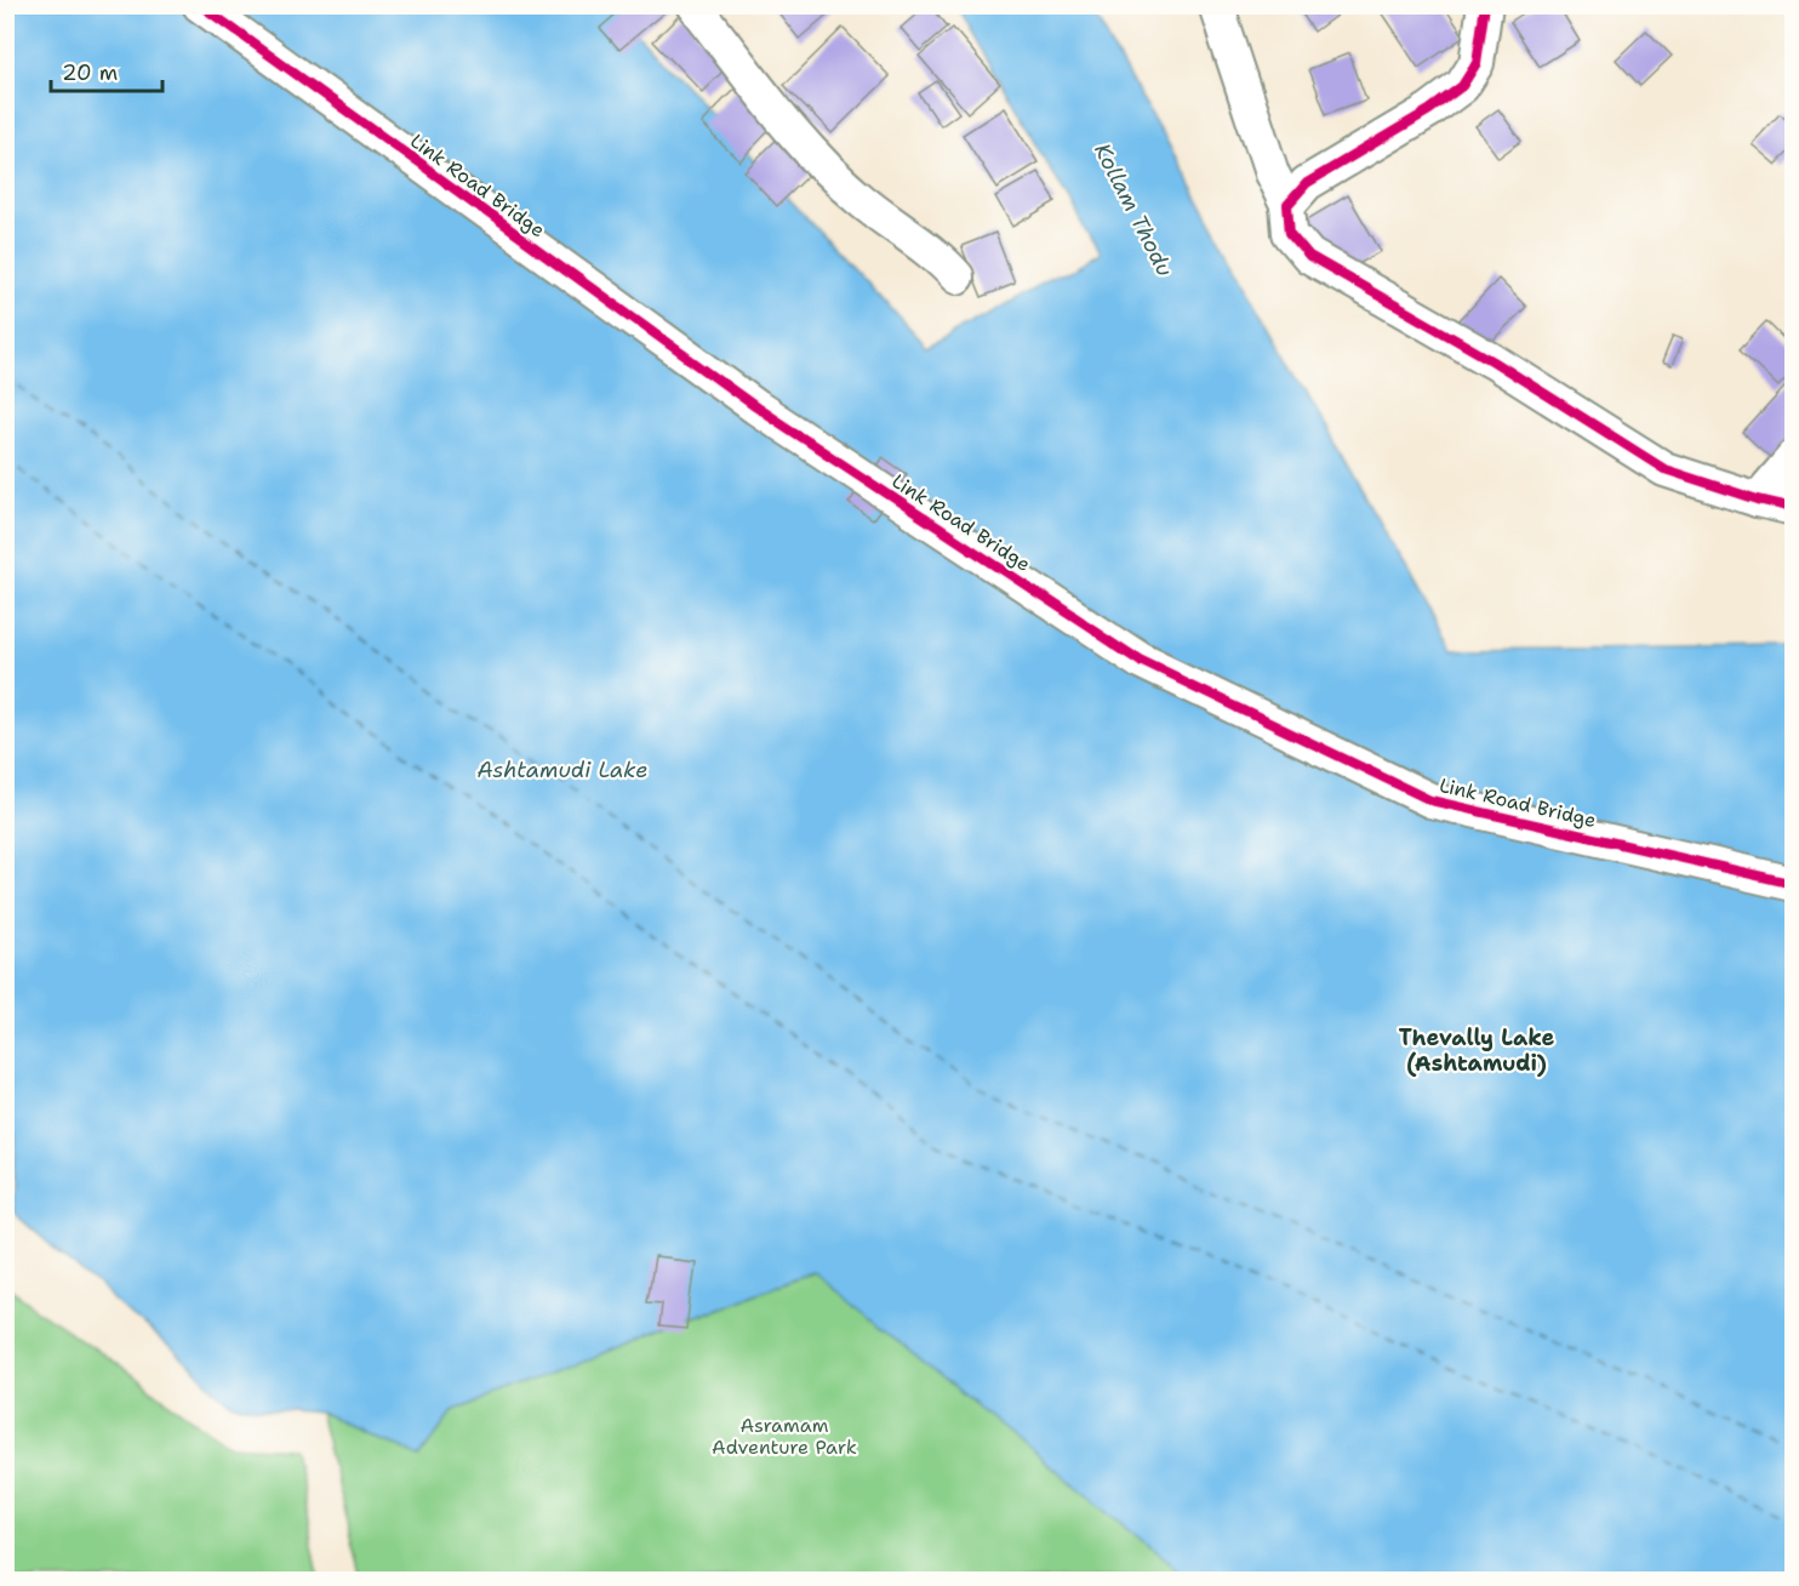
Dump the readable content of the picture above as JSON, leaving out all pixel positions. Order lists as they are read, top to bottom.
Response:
{
  "streets": {
    "street": ["Link Road Bridge"]
  },
  "districts": ["Thevally Lake (Ashtamudi)"],
  "water": ["Kollam Thodu", "Ashtamudi Lake"],
  "parks": ["Asramam Adventure Park"],
  "scale_bar": "20 m"
}
